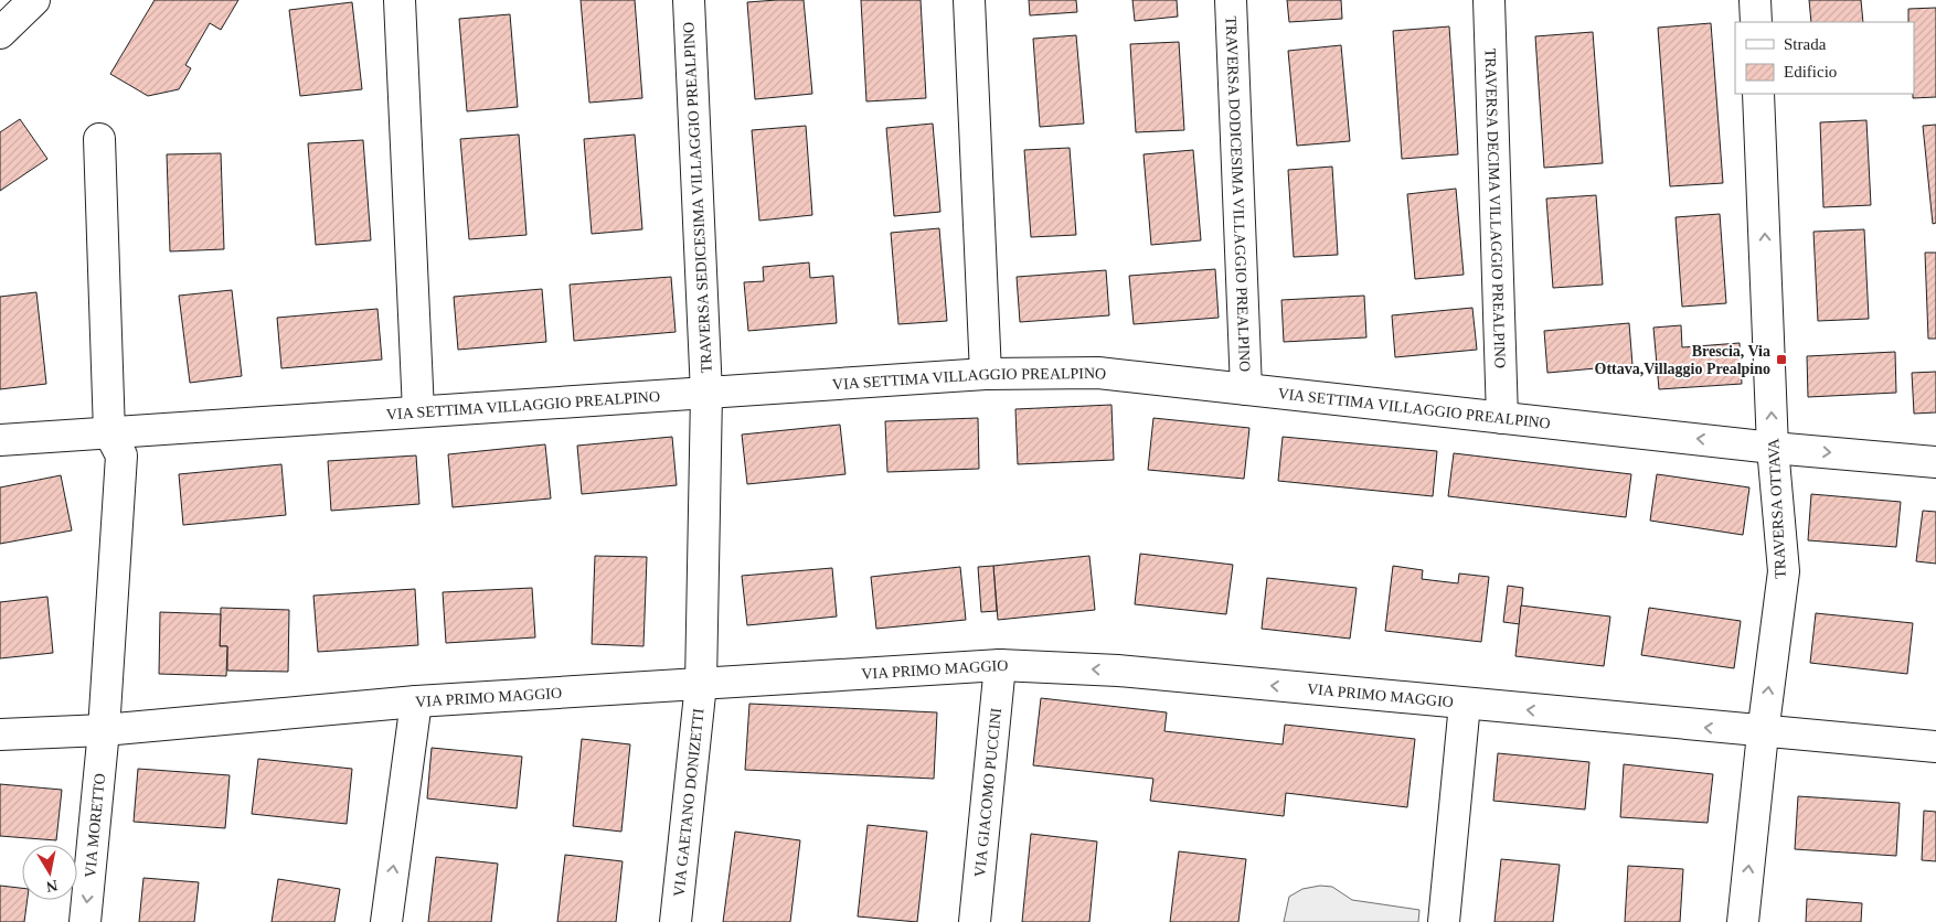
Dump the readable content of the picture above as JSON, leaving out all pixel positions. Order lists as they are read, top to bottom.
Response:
{
  "streets": {
    "street": [
      "TRAVERSA DODICESIMA VILLAGGIO PREALPINO",
      "TRAVERSA SEDICESIMA VILLAGGIO PREALPINO",
      "TRAVERSA DECIMA VILLAGGIO PREALPINO",
      "VIA SETTIMA VILLAGGIO PREALPINO",
      "TRAVERSA OTTAVA",
      "VIA PRIMO MAGGIO",
      "VIA GIACOMO PUCCINI",
      "VIA GAETANO DONIZETTI",
      "VIA MORETTO"
    ]
  },
  "crossings": [
    ["TRAVERSA DODICESIMA VILLAGGIO PREALPINO", "VIA SETTIMA VILLAGGIO PREALPINO"],
    ["TRAVERSA SEDICESIMA VILLAGGIO PREALPINO", "VIA SETTIMA VILLAGGIO PREALPINO"],
    ["TRAVERSA SEDICESIMA VILLAGGIO PREALPINO", "VIA PRIMO MAGGIO"],
    ["TRAVERSA SEDICESIMA VILLAGGIO PREALPINO", "VIA GAETANO DONIZETTI"],
    ["TRAVERSA DECIMA VILLAGGIO PREALPINO", "VIA SETTIMA VILLAGGIO PREALPINO"],
    ["VIA SETTIMA VILLAGGIO PREALPINO", "TRAVERSA OTTAVA"],
    ["TRAVERSA OTTAVA", "VIA PRIMO MAGGIO"],
    ["VIA PRIMO MAGGIO", "VIA GIACOMO PUCCINI"],
    ["VIA PRIMO MAGGIO", "VIA GAETANO DONIZETTI"],
    ["VIA PRIMO MAGGIO", "VIA MORETTO"]
  ],
  "one_way": ["TRAVERSA OTTAVA", "VIA PRIMO MAGGIO", "VIA MORETTO"],
  "places": {
    "transit": ["Brescia, Via Ottava,Villaggio Prealpino"]
  },
  "legend": ["Strada", "Edificio"],
  "north": "bottom"
}
